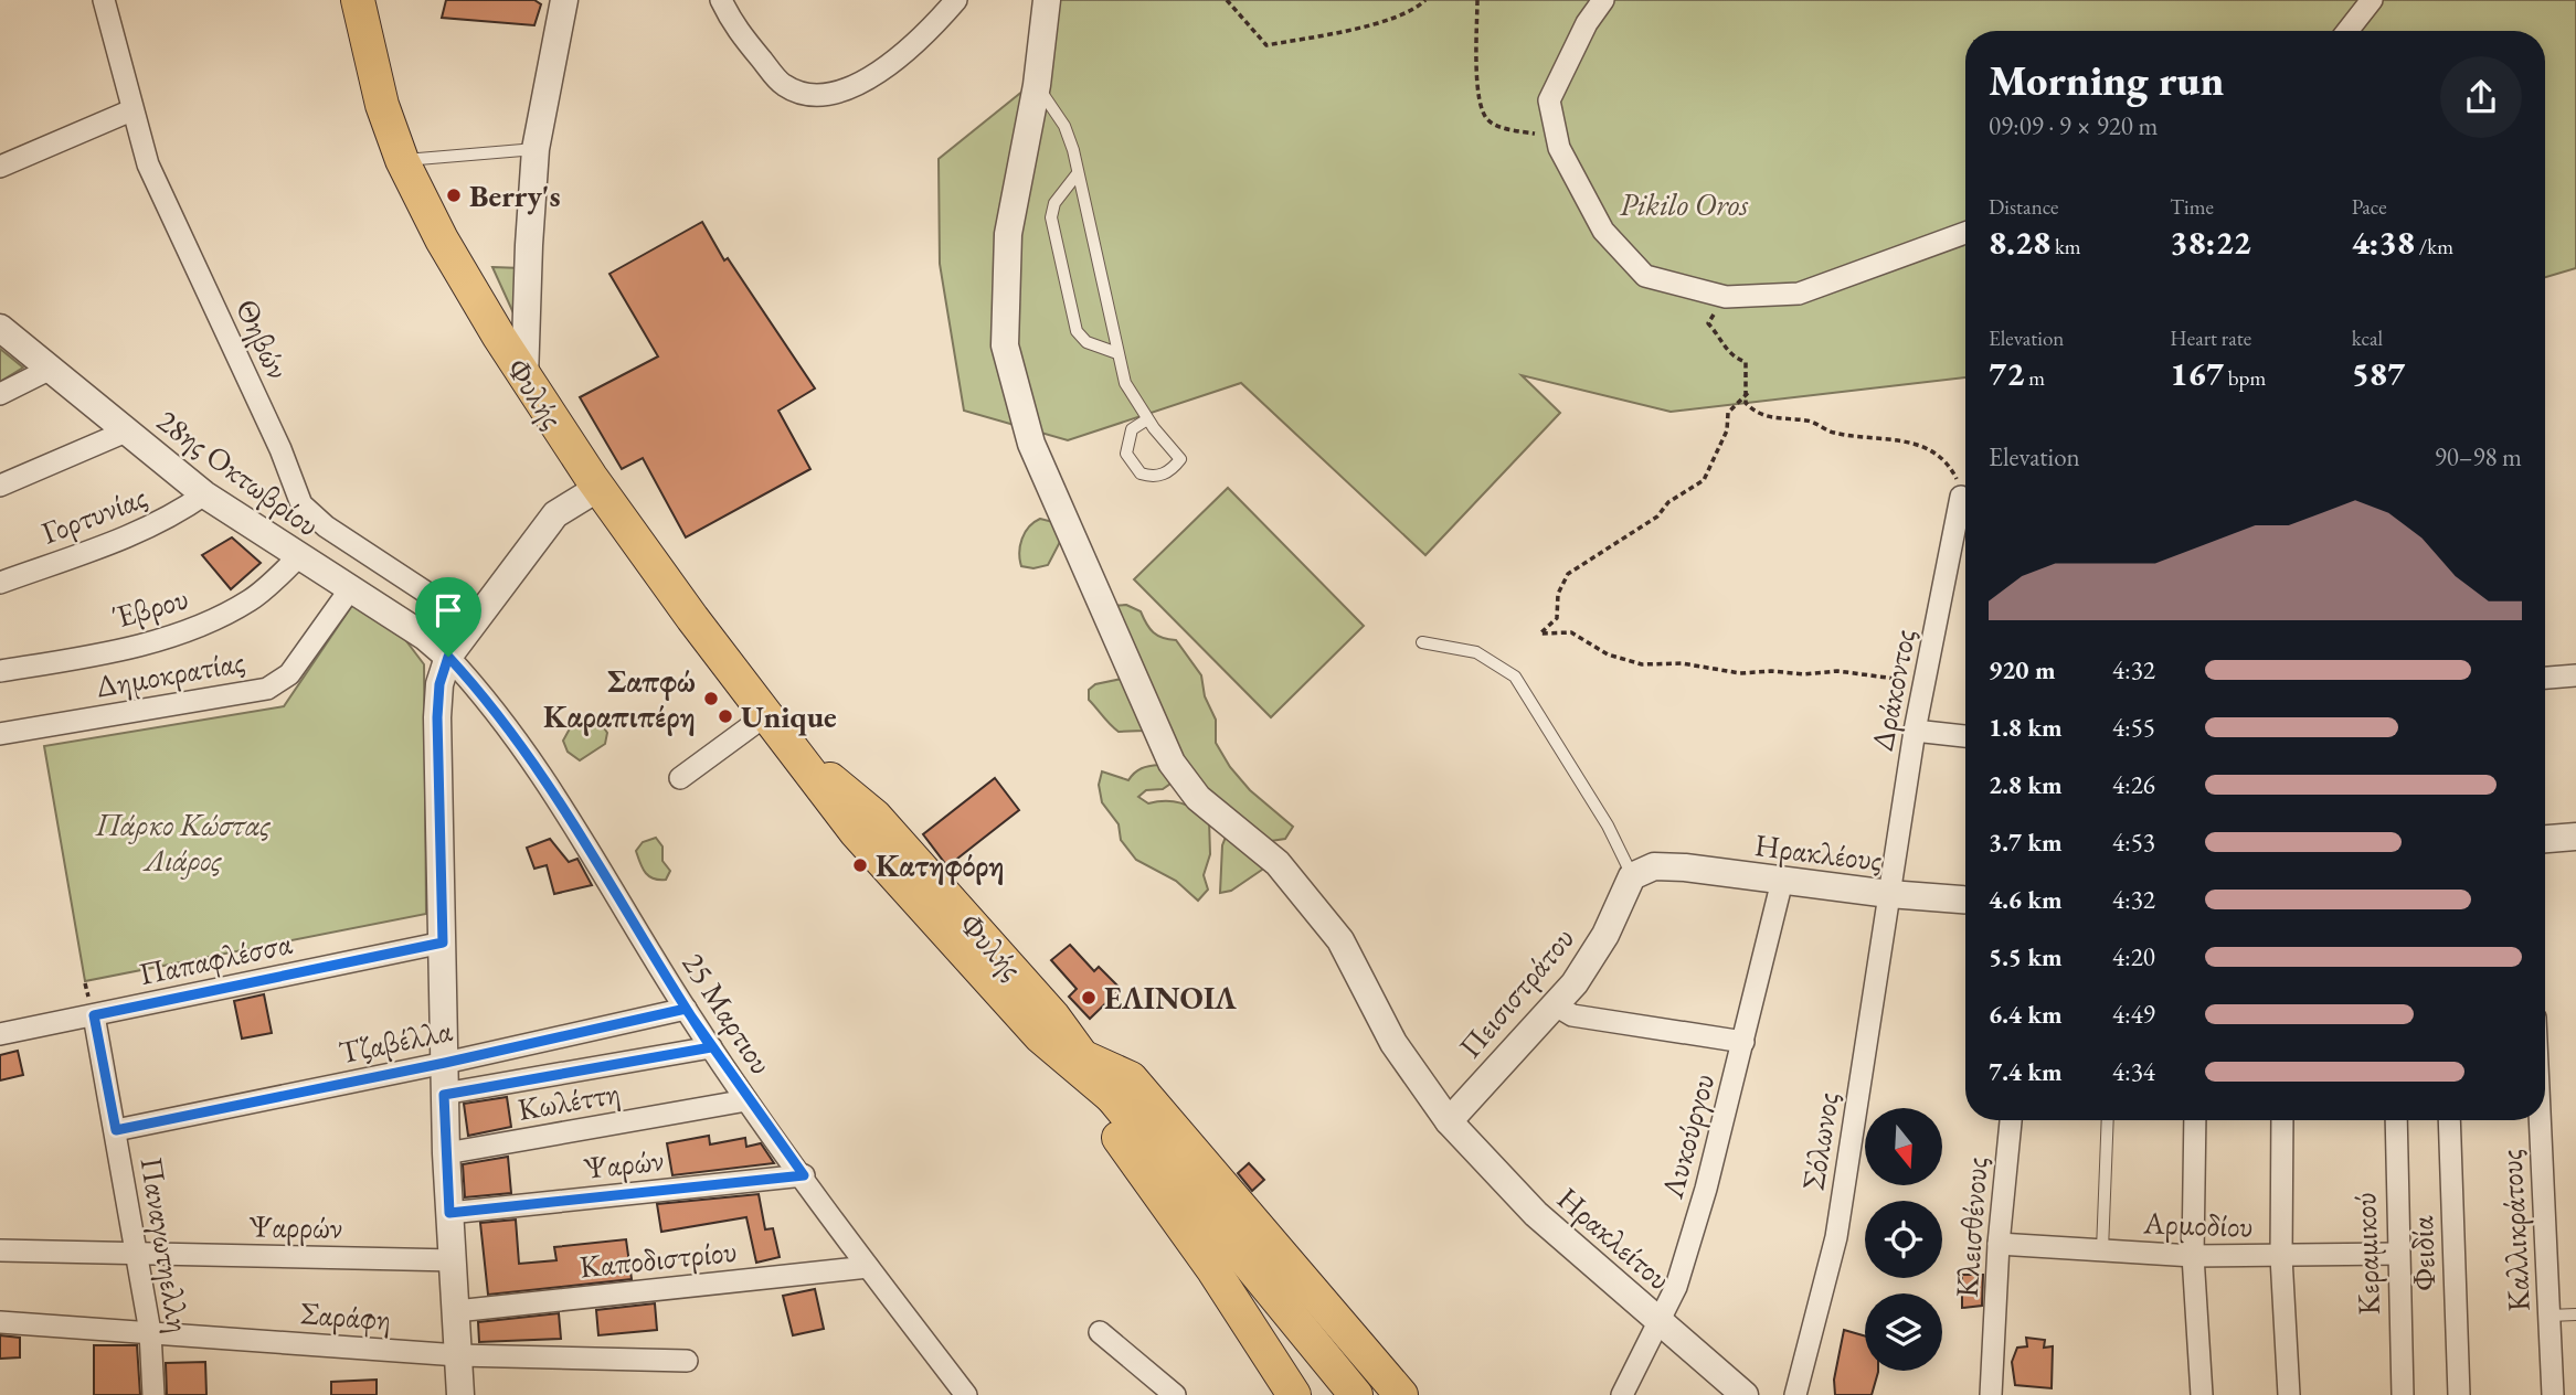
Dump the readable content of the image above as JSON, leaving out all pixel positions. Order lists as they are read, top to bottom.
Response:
{
  "streets": {
    "main road": ["Φυλής"],
    "street": [
      "Θηβών",
      "28ης Οκτωβρίου",
      "Γορτυνίας",
      "Έβρου",
      "Δημοκρατίας",
      "Δράκοντος",
      "Ηρακλέους",
      "Παπαφλέσσα",
      "Πεισιστράτου",
      "25 Μαρτιου",
      "Τζαβέλλα",
      "Κωλέττη",
      "Λυκούργου",
      "Σόλωνος",
      "Ψαρών",
      "Αρμοδίου",
      "Ψαρρών",
      "Κλεισθένους",
      "Καλλικράτους",
      "Ηρακλείτου",
      "Παναγωτηελλη",
      "Κεραμικού",
      "Φειδία",
      "Καποδιστρίου",
      "Σαράφη"
    ]
  },
  "crossings": [
    ["28ης Οκτωβρίου", "Γορτυνίας"],
    ["28ης Οκτωβρίου", "Έβρου"],
    ["28ης Οκτωβρίου", "Δημοκρατίας"],
    ["28ης Οκτωβρίου", "25 Μαρτιου"],
    ["Δράκοντος", "Ηρακλέους"],
    ["Δράκοντος", "Σόλωνος"],
    ["Ηρακλέους", "Πεισιστράτου"],
    ["Ηρακλέους", "Λυκούργου"],
    ["Ηρακλέους", "Σόλωνος"],
    ["Παπαφλέσσα", "Παναγωτηελλη"],
    ["Πεισιστράτου", "Ηρακλείτου"],
    ["25 Μαρτιου", "Τζαβέλλα"],
    ["25 Μαρτιου", "Κωλέττη"],
    ["25 Μαρτιου", "Ψαρών"],
    ["25 Μαρτιου", "Καποδιστρίου"],
    ["Τζαβέλλα", "Παναγωτηελλη"],
    ["Λυκούργου", "Ηρακλείτου"],
    ["Αρμοδίου", "Κλεισθένους"],
    ["Αρμοδίου", "Κεραμικού"],
    ["Ψαρρών", "Παναγωτηελλη"],
    ["Παναγωτηελλη", "Σαράφη"]
  ],
  "parks": ["Pikilo Oros", "Πάρκο Κώστας Λιάρος"],
  "places": [
    "Berry's",
    "Σαπφώ Καραπιπέρη",
    "Unique",
    "Κατηφόρη",
    "ΕΛΙΝΟΙΛ"
  ],
  "north": "bottom",
  "page": {
    "heading": ["Morning run", "09:09 · 9 × 920 m"],
    "stats": [
      ["Distance", "8.28 km"],
      ["Time", "38:22"],
      ["Pace", "4:38 /km"],
      ["Elevation", "72 m"],
      ["Heart rate", "167 bpm"],
      ["kcal", "587"]
    ],
    "chart": ["Elevation", "90–98 m"],
    "list": [
      {
        "name": "920 m",
        "note": "4:32"
      },
      {
        "name": "1.8 km",
        "note": "4:55"
      },
      {
        "name": "2.8 km",
        "note": "4:26"
      },
      {
        "name": "3.7 km",
        "note": "4:53"
      },
      {
        "name": "4.6 km",
        "note": "4:32"
      },
      {
        "name": "5.5 km",
        "note": "4:20"
      },
      {
        "name": "6.4 km",
        "note": "4:49"
      },
      {
        "name": "7.4 km",
        "note": "4:34"
      }
    ]
  }
}
